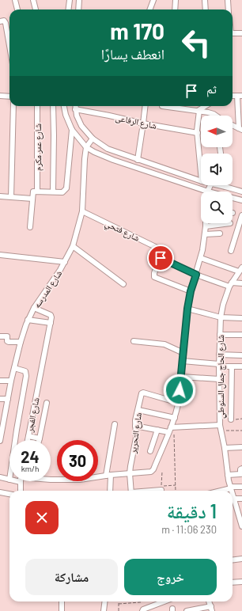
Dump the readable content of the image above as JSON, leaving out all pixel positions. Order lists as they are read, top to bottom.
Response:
{
  "streets": {
    "street": [
      "شارع الرفاعى",
      "شارع عمر مكرم",
      "شارع فتحي",
      "شارع المدرسه",
      "شارع الحاج جمال السنوطي",
      "شارع الفجر",
      "شارع التحرير"
    ]
  },
  "crossings": [
    ["شارع فتحي", "شارع المدرسه"]
  ],
  "north": "left",
  "page": {
    "turn": ["170 m", "انعطف يسارًا"],
    "then": "ثم",
    "speed": "24 km/h",
    "limit": "30",
    "heading": ["1 دقيقة", "230 m · 11:06"],
    "buttons": ["خروج", "مشاركة"]
  }
}
